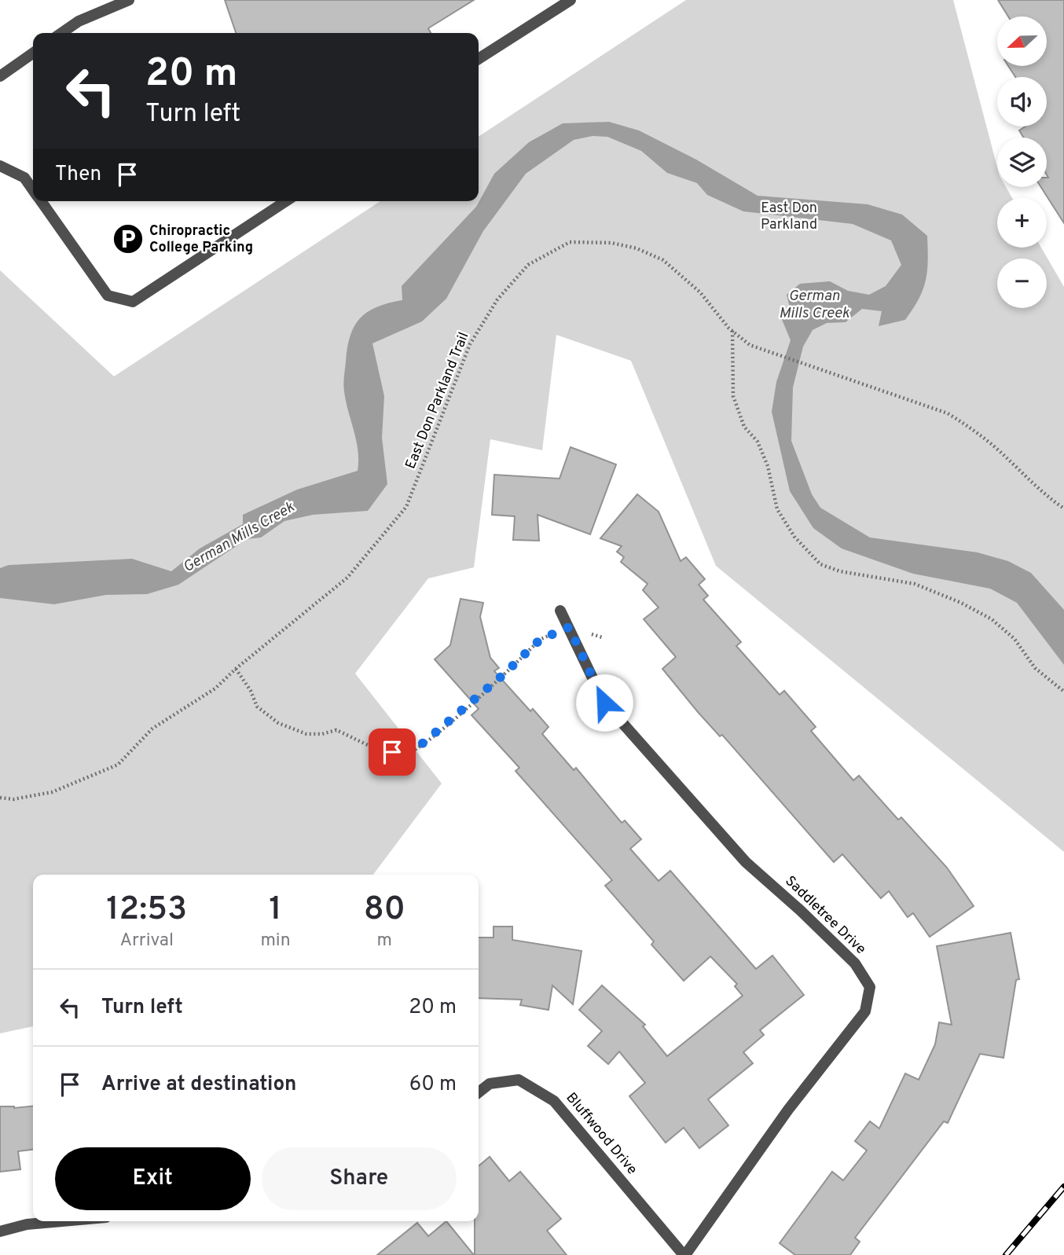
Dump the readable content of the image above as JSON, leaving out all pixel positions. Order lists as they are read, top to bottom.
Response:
{
  "streets": {
    "street": ["Saddletree Drive", "Bluffwood Drive"],
    "path": ["East Don Parkland Trail"]
  },
  "crossings": [
    ["Saddletree Drive", "Bluffwood Drive"]
  ],
  "water": ["German Mills Creek"],
  "parks": ["East Don Parkland"],
  "places": {
    "parking": ["Chiropractic College Parking"]
  },
  "north": "left",
  "page": {
    "map_buttons": ["+", "−"],
    "turn": ["20 m", "Turn left"],
    "then": "Then",
    "eta": [
      "12:53",
      "Arrival",
      "1",
      "min",
      "80",
      "m"
    ],
    "list": [
      {
        "name": "Turn left",
        "value": "20 m"
      },
      {
        "name": "Arrive at destination",
        "value": "60 m"
      }
    ],
    "buttons": ["Exit", "Share"]
  }
}
